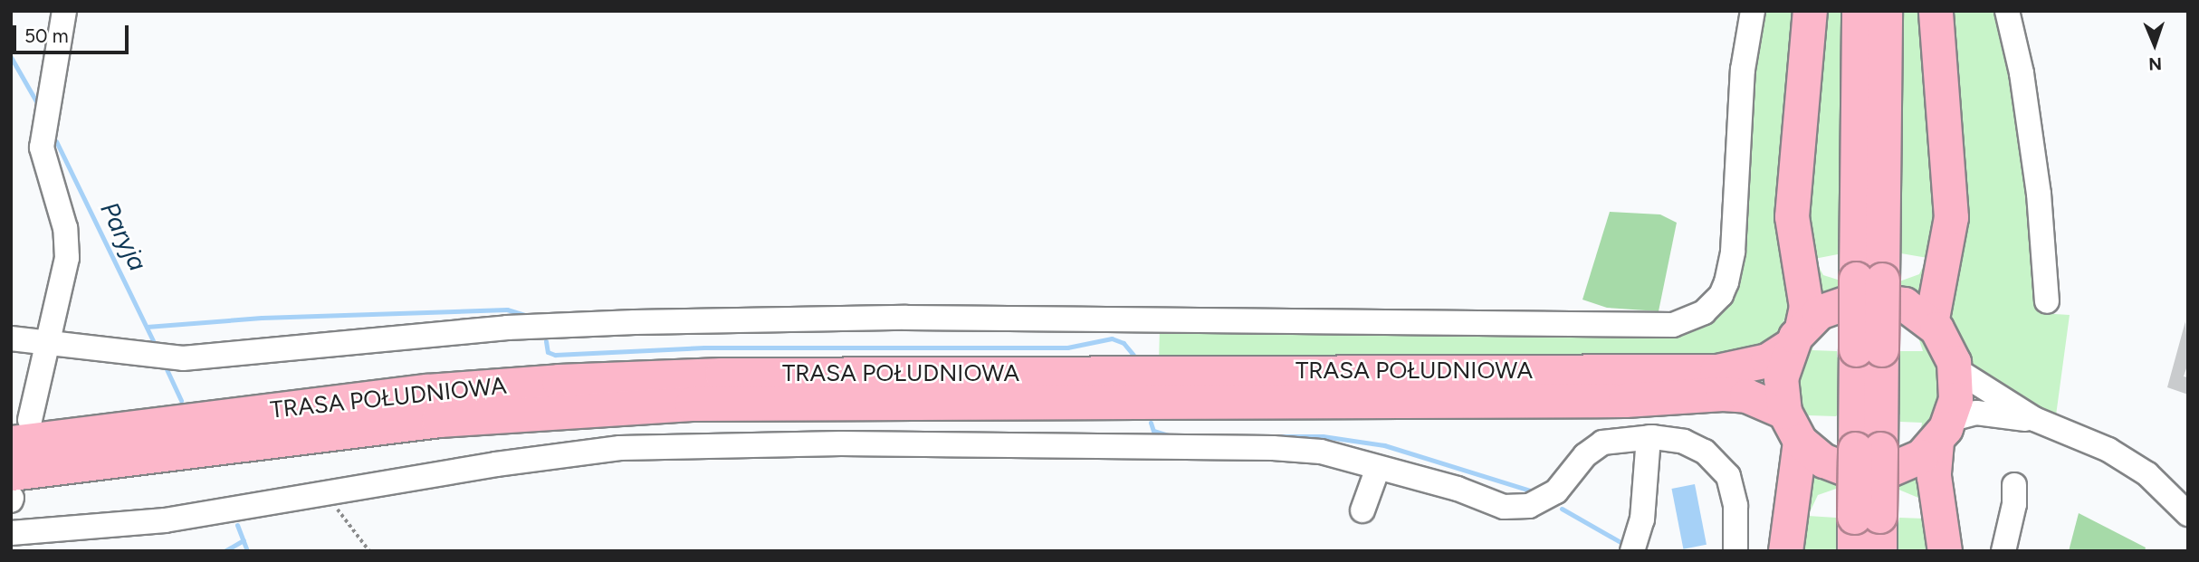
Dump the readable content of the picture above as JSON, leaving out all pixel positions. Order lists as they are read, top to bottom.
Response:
{
  "streets": {
    "highway": ["TRASA POŁUDNIOWA"]
  },
  "water": ["Paryja"],
  "scale_bar": "50 m",
  "north": "bottom"
}
